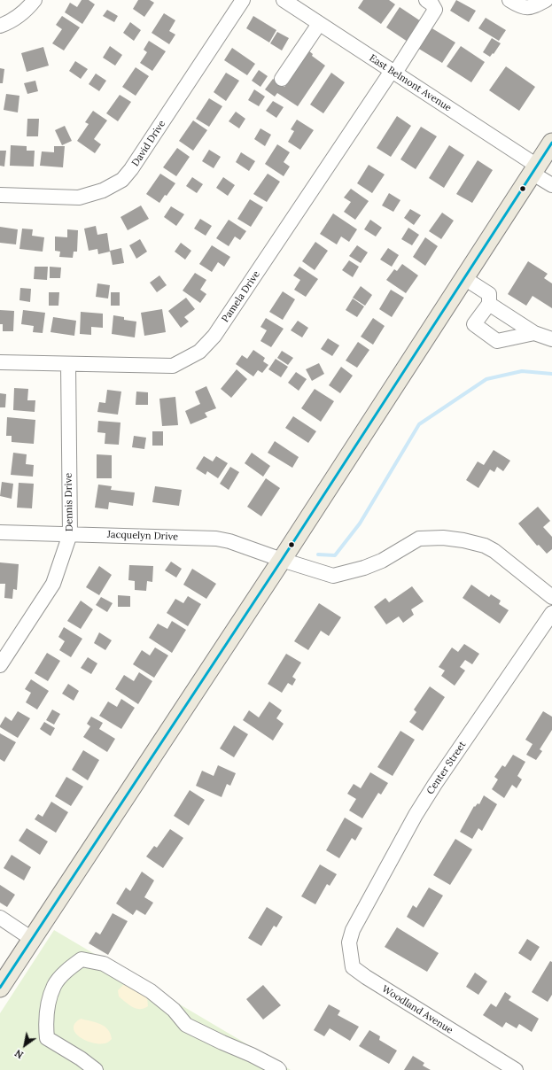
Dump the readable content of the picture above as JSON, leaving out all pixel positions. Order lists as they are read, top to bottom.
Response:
{
  "streets": {
    "street": [
      "East Belmont Avenue",
      "David Drive",
      "Pamela Drive",
      "Dennis Drive",
      "Jacquelyn Drive",
      "Center Street",
      "Woodland Avenue"
    ]
  },
  "crossings": [
    ["East Belmont Avenue", "Pamela Drive"],
    ["Pamela Drive", "Dennis Drive"],
    ["Dennis Drive", "Jacquelyn Drive"],
    ["Center Street", "Woodland Avenue"]
  ],
  "north": "bottom left"
}
